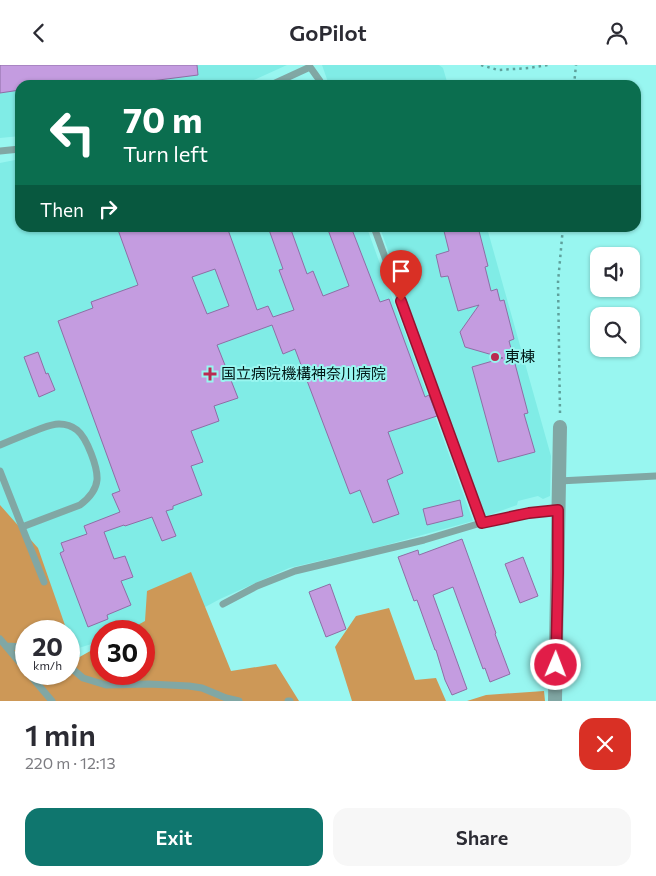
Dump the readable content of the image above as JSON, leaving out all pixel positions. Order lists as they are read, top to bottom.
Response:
{
  "places": {
    "other": ["東棟"],
    "health": ["国立病院機構神奈川病院"]
  },
  "page": {
    "header": "GoPilot",
    "turn": ["70 m", "Turn left"],
    "then": "Then",
    "speed": "20 km/h",
    "limit": "30",
    "heading": ["1 min", "220 m · 12:13"],
    "buttons": ["Exit", "Share"]
  }
}
